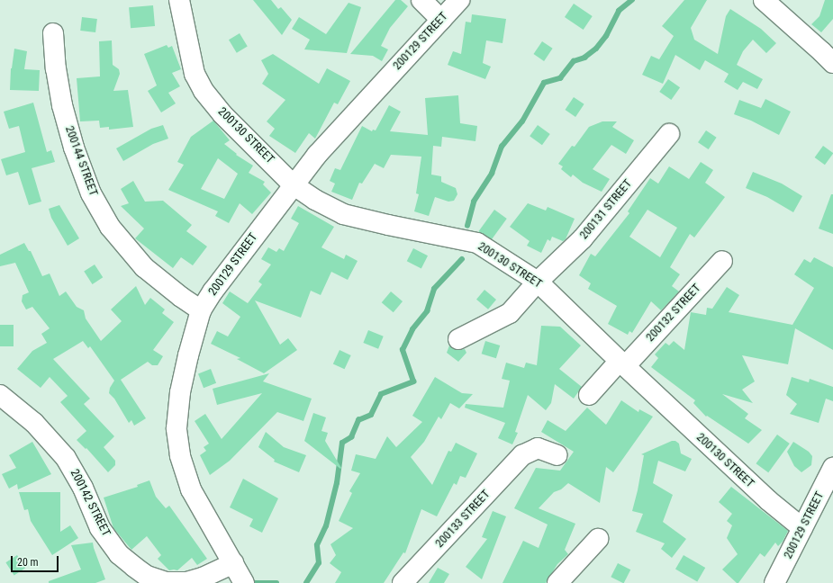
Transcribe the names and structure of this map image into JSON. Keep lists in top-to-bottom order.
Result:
{
  "streets": {
    "street": [
      "200129 STREET",
      "200130 STREET",
      "200144 STREET",
      "200131 STREET",
      "200132 STREET",
      "200142 STREET",
      "200133 STREET"
    ]
  },
  "crossings": [
    ["200129 STREET", "200130 STREET"],
    ["200129 STREET", "200144 STREET"],
    ["200129 STREET", "200142 STREET"],
    ["200130 STREET", "200131 STREET"],
    ["200130 STREET", "200132 STREET"]
  ],
  "scale_bar": "20 m"
}
